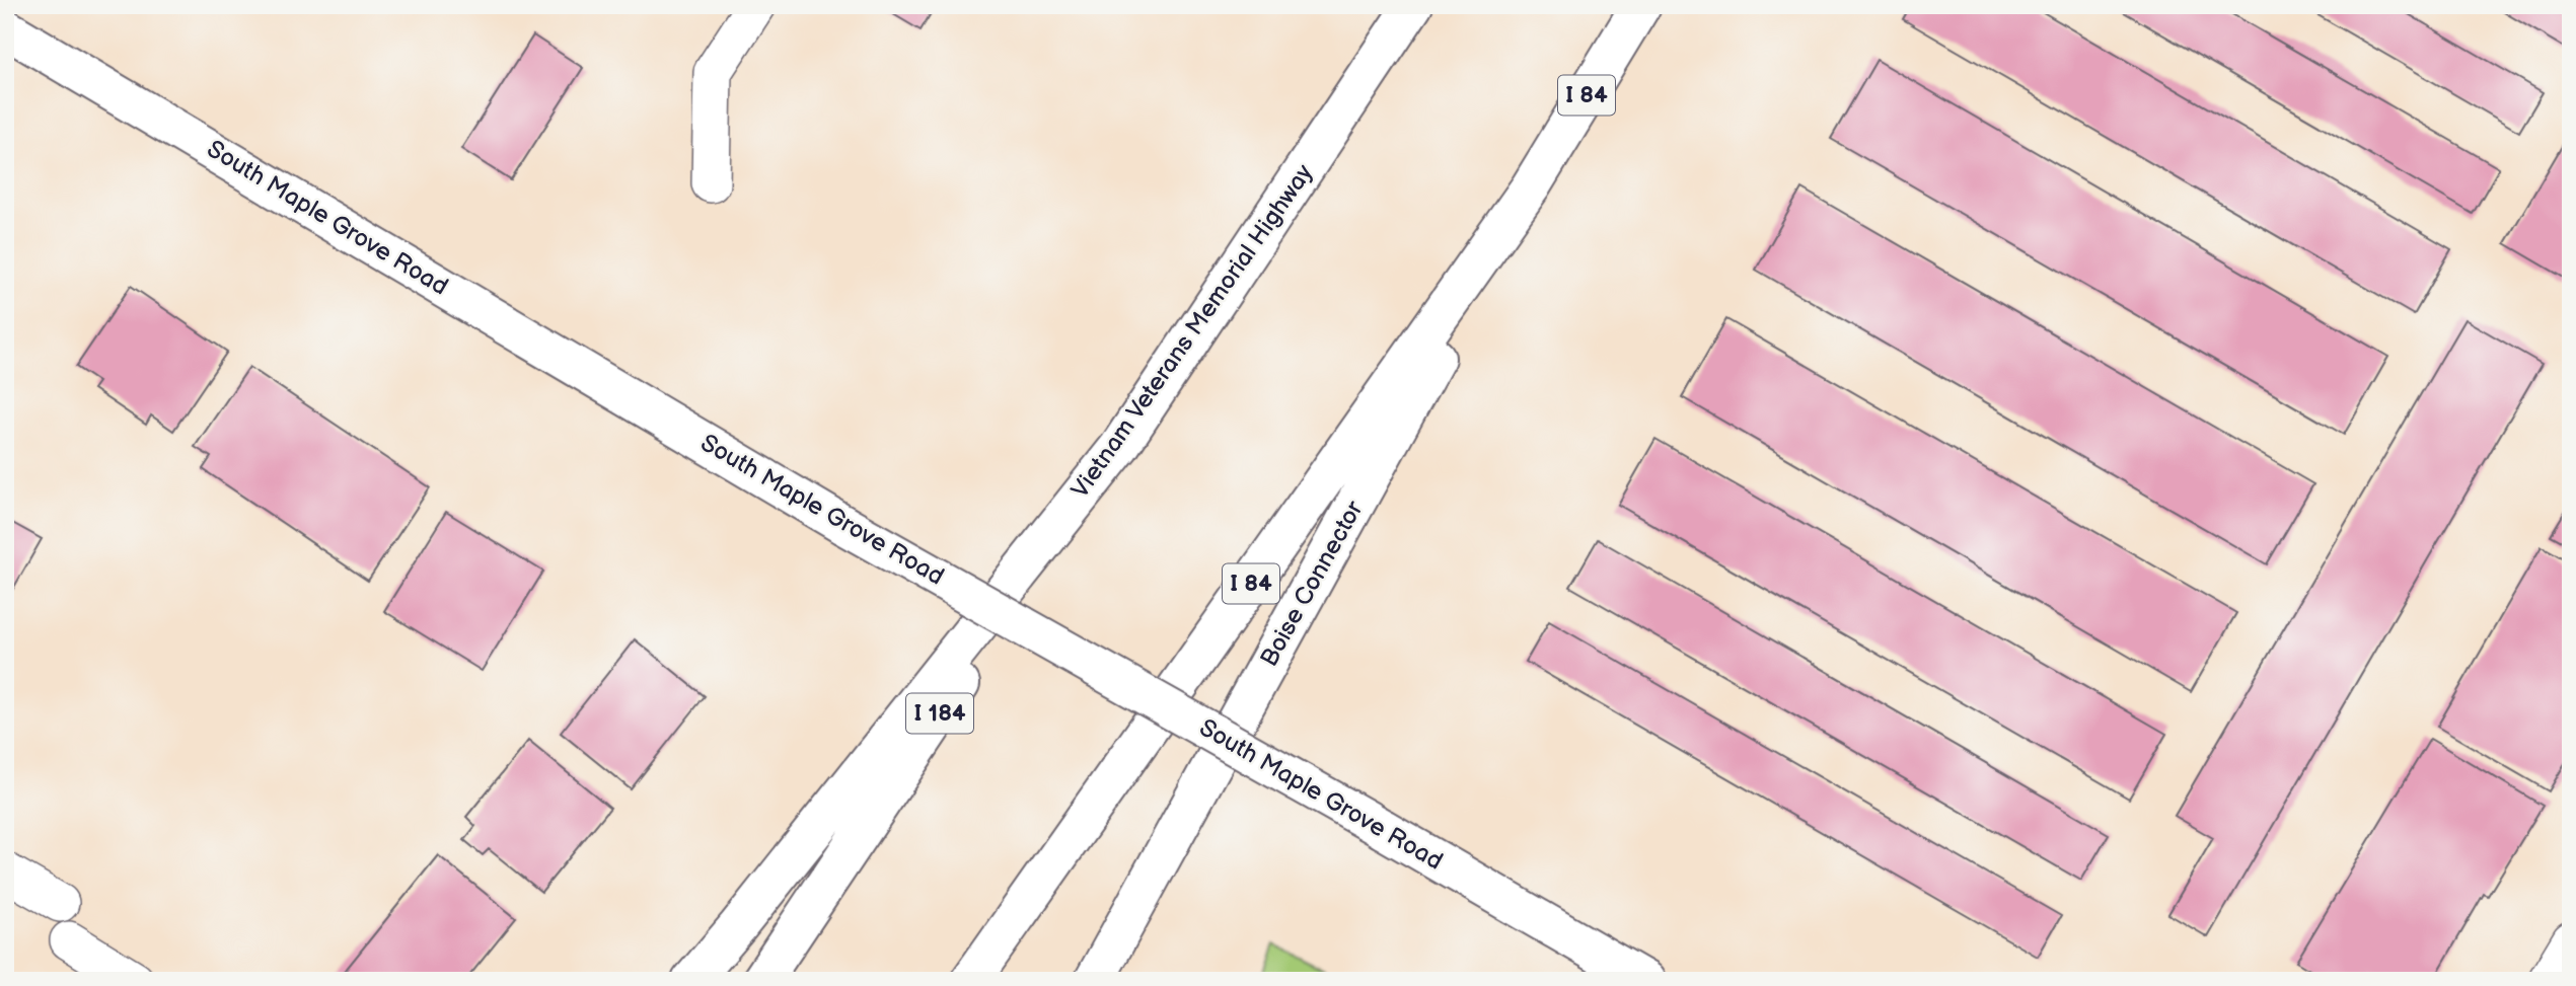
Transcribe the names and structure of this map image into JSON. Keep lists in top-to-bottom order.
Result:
{
  "streets": {
    "main road": [
      "I 84",
      "South Maple Grove Road",
      "Vietnam Veterans Memorial Highway",
      "Boise Connector",
      "I 184"
    ]
  },
  "crossings": [
    ["I 84", "Boise Connector"],
    ["Vietnam Veterans Memorial Highway", "I 184"]
  ]
}
